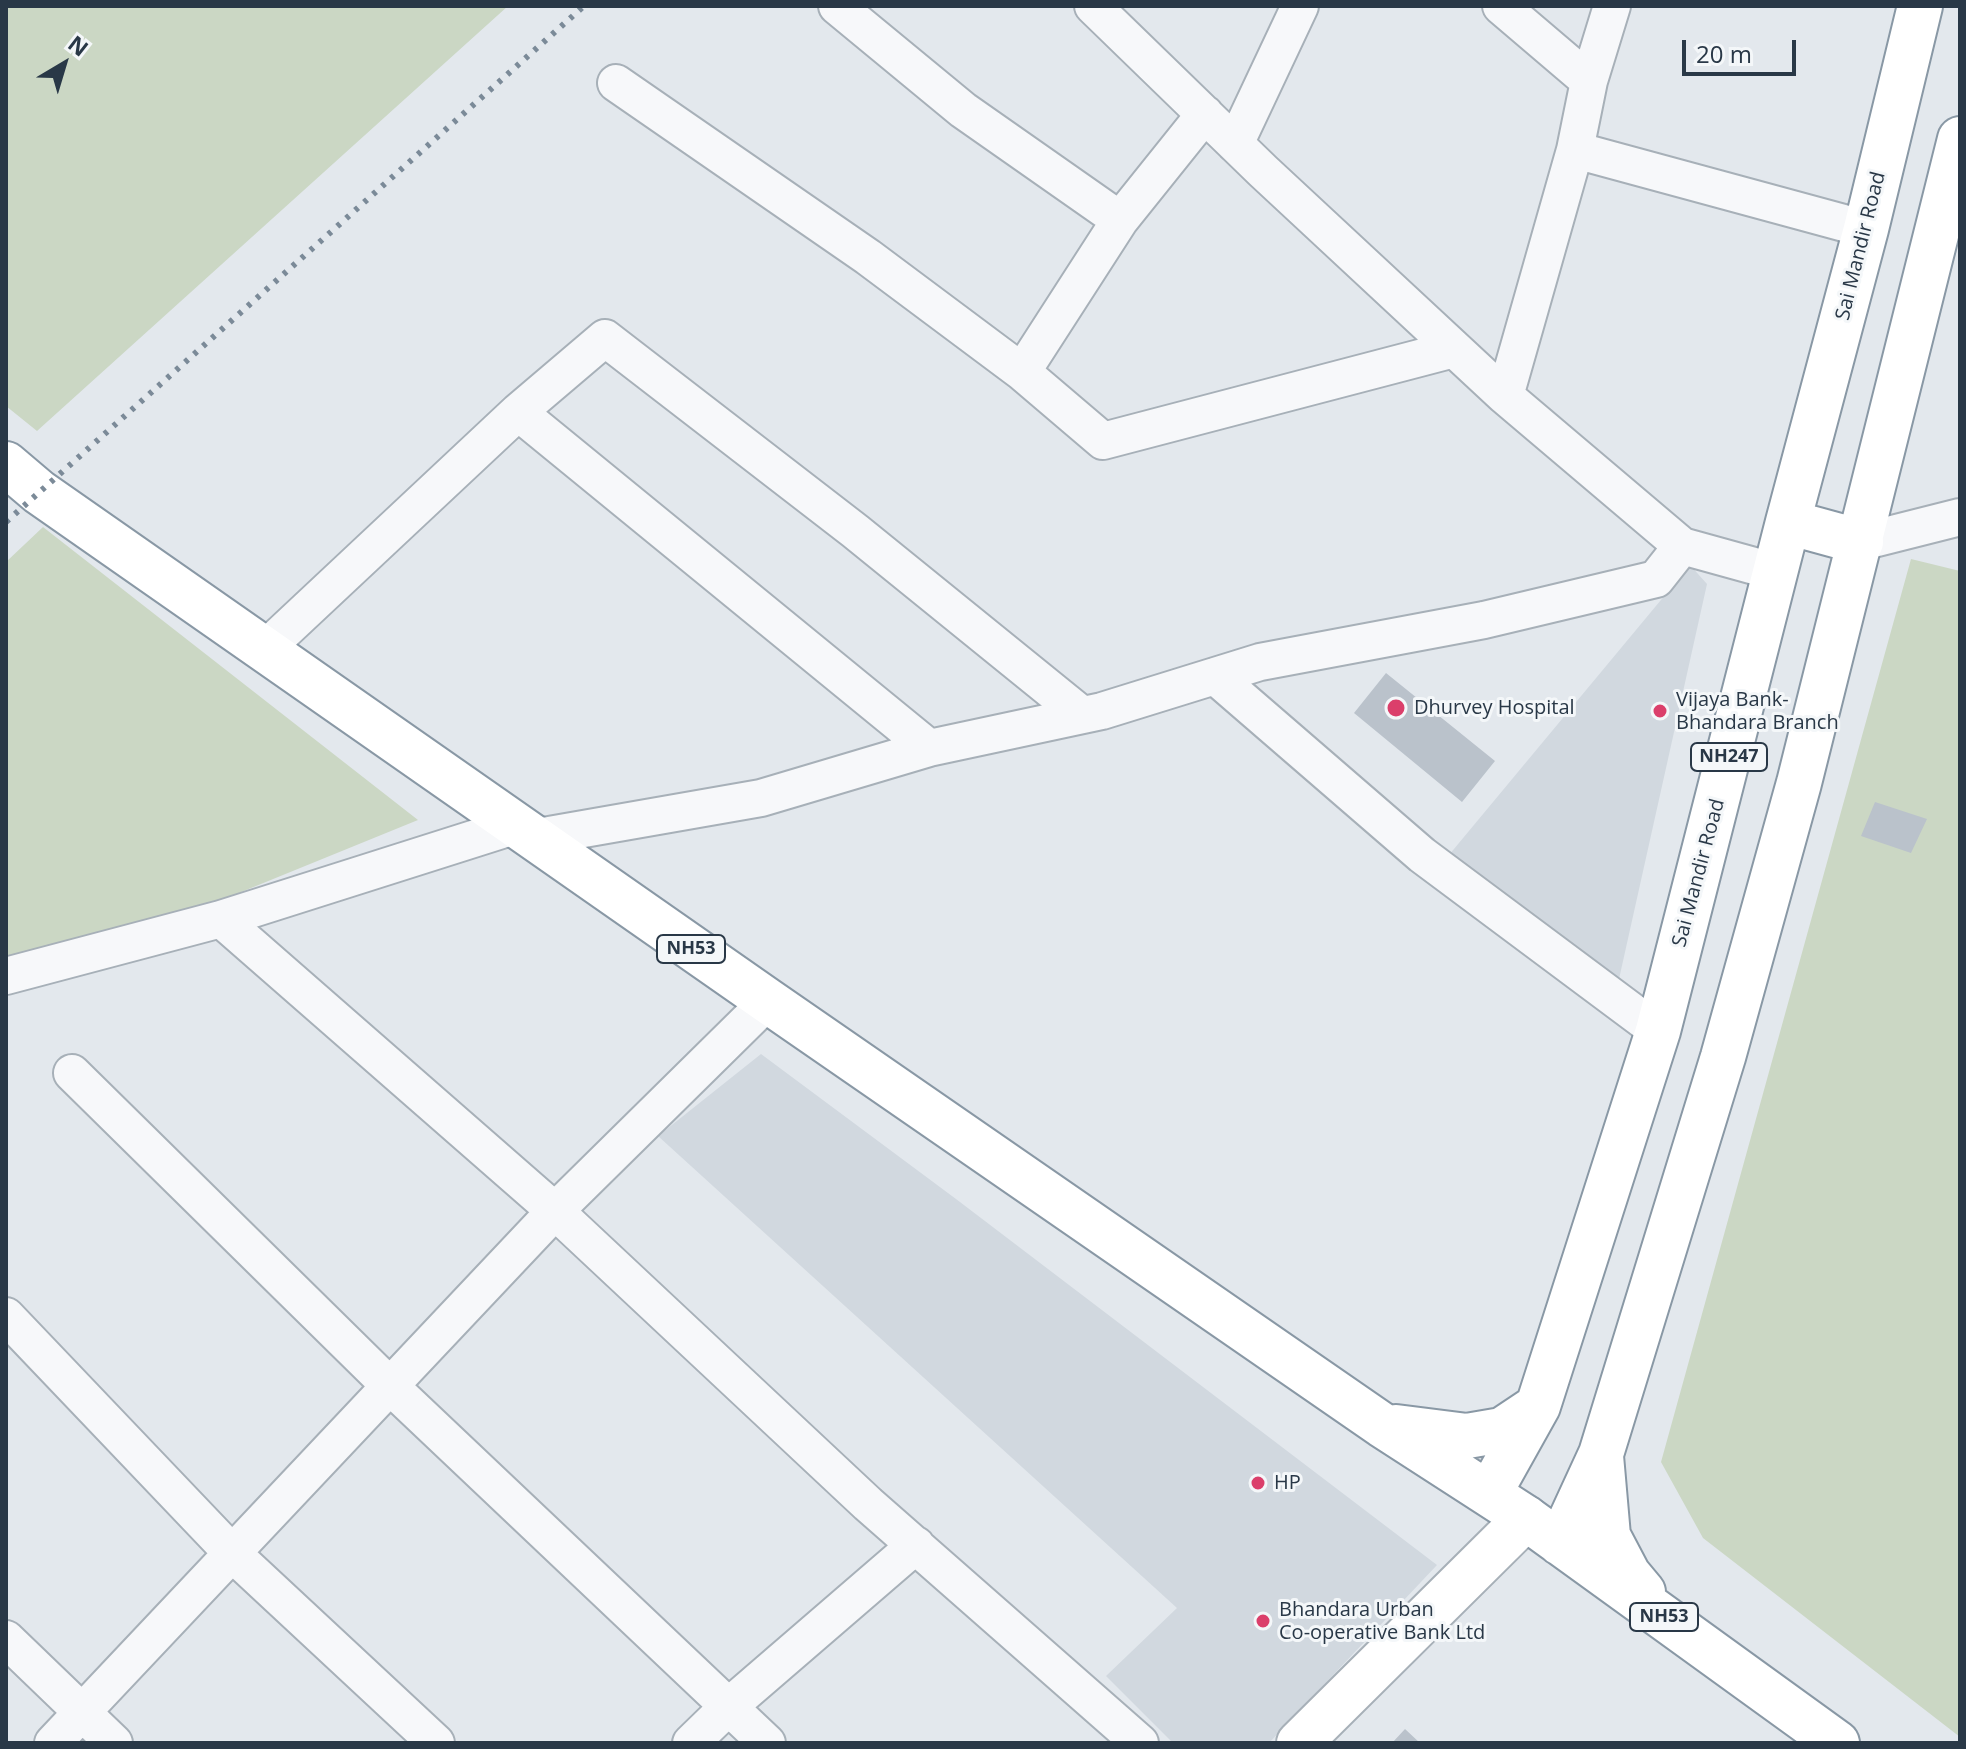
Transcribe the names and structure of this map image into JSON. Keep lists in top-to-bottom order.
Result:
{
  "streets": {
    "main road": ["Sai Mandir Road", "NH247", "NH53"]
  },
  "crossings": [
    ["Sai Mandir Road", "NH53"]
  ],
  "places": [
    "Dhurvey Hospital",
    "Vijaya Bank- Bhandara Branch",
    "HP",
    "Bhandara Urban Co-operative Bank Ltd"
  ],
  "scale_bar": "20 m",
  "north": "top right"
}
